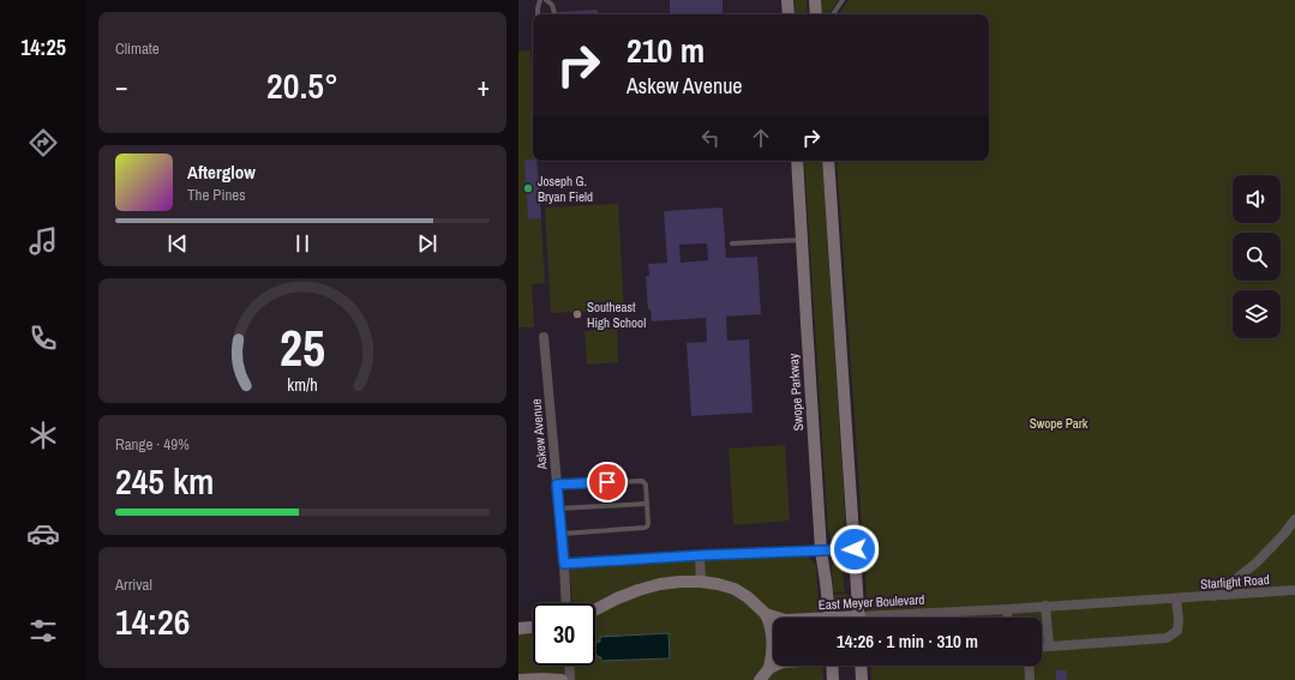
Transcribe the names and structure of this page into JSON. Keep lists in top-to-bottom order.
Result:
{
  "streets": {
    "main road": ["Swope Parkway", "East Meyer Boulevard"],
    "street": ["Askew Avenue", "Starlight Road"]
  },
  "crossings": [
    ["Starlight Road", "East Meyer Boulevard"]
  ],
  "parks": ["Swope Park"],
  "places": ["Joseph G. Bryan Field", "Southeast High School"],
  "page": {
    "tabs": "14:25",
    "tile": [
      "Climate",
      ["Range · 49%", "245 km"],
      ["Arrival", "14:26"]
    ],
    "turn": ["210 m", "Askew Avenue"],
    "heat": ["−", "20.5°", "+"],
    "song": ["Afterglow", "The Pines"],
    "limit": "30",
    "trip": "14:26 · 1 min · 310 m",
    "gauge": ["25", "km/h"]
  }
}
